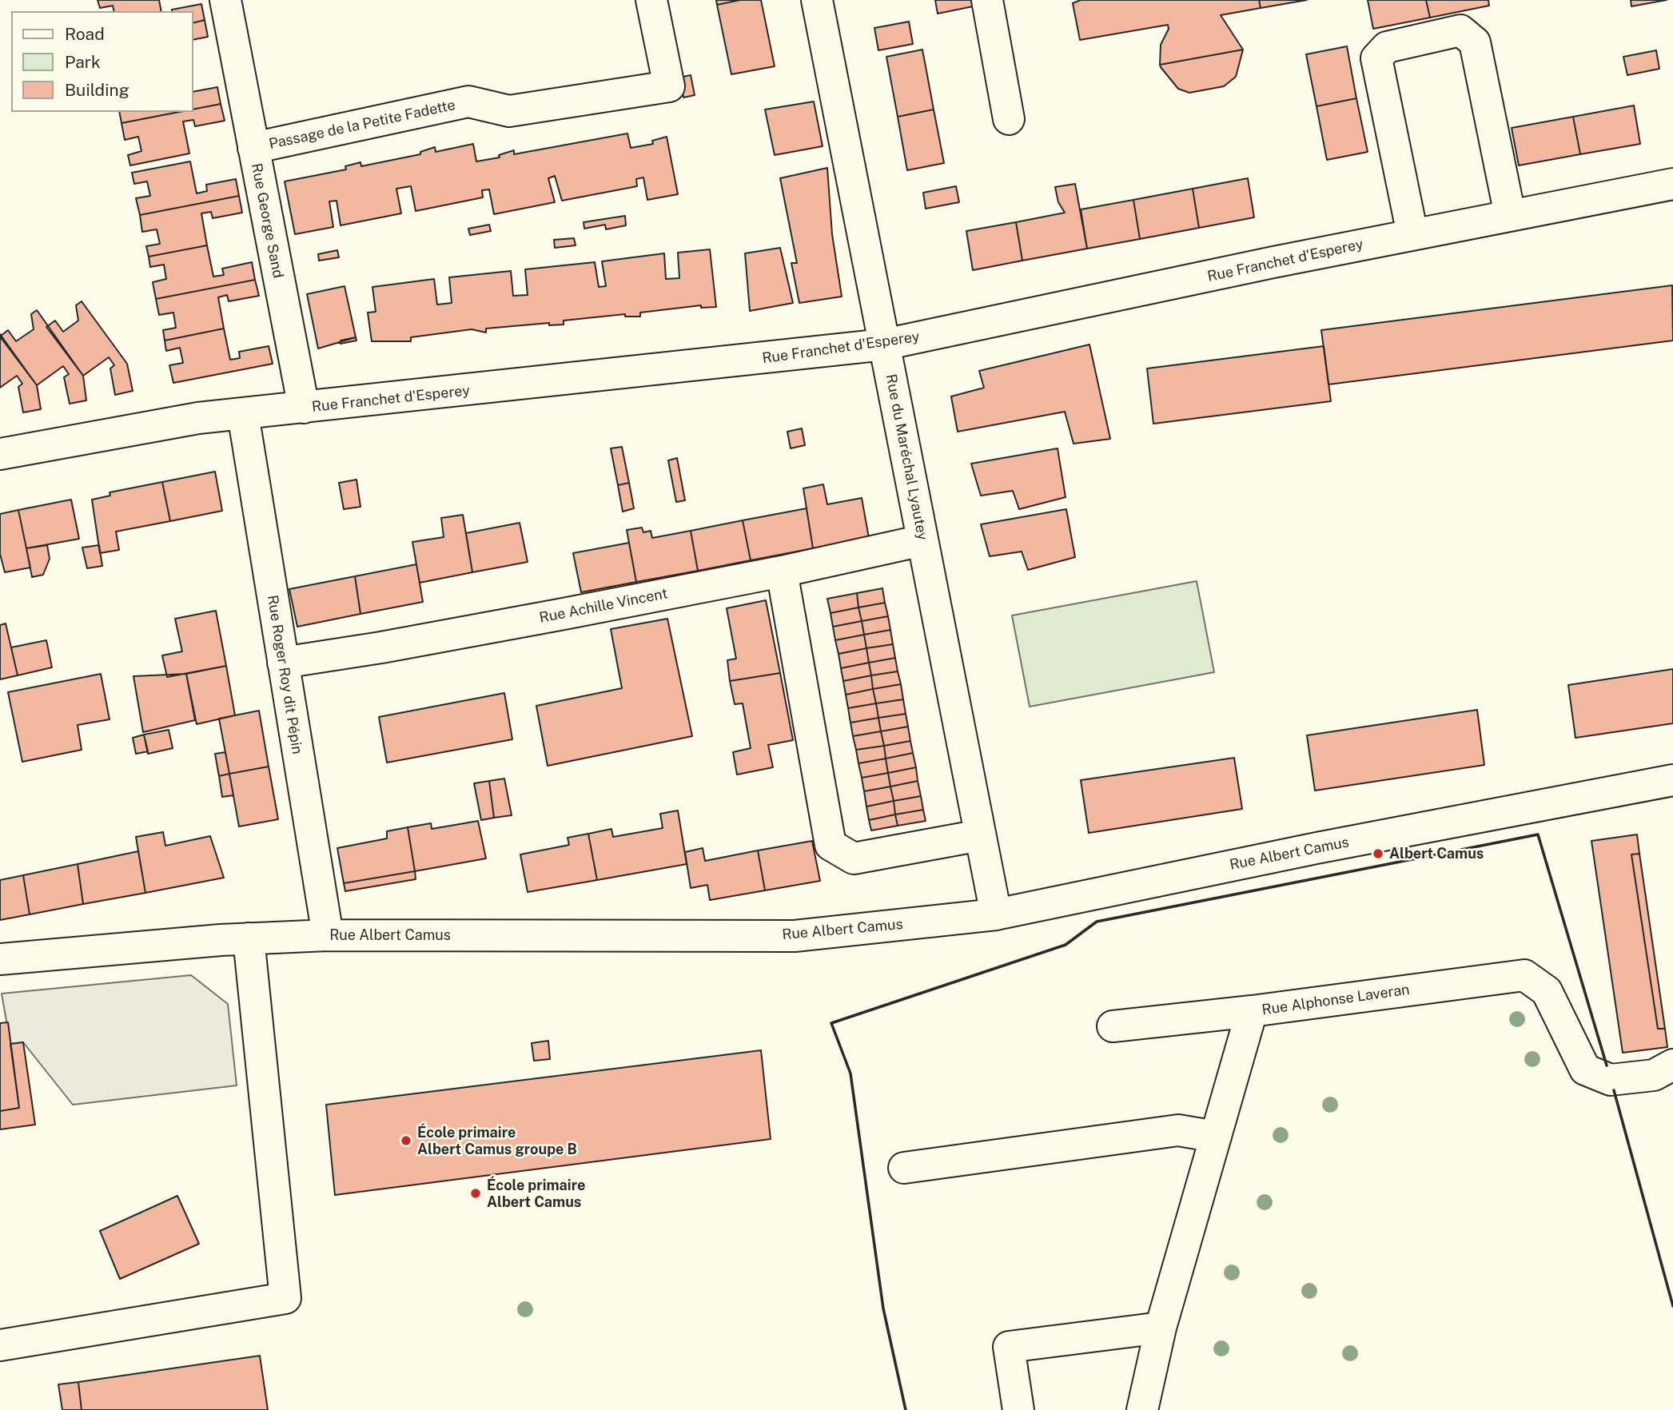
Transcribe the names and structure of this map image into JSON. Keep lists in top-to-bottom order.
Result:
{
  "streets": {
    "street": [
      "Passage de la Petite Fadette",
      "Rue George Sand",
      "Rue Franchet d'Esperey",
      "Rue du Maréchal Lyautey",
      "Rue Achille Vincent",
      "Rue Roger Roy dit Pépin",
      "Rue Albert Camus",
      "Rue Alphonse Laveran"
    ]
  },
  "crossings": [
    ["Passage de la Petite Fadette", "Rue George Sand"],
    ["Rue George Sand", "Rue Franchet d'Esperey"],
    ["Rue Franchet d'Esperey", "Rue du Maréchal Lyautey"],
    ["Rue Franchet d'Esperey", "Rue Roger Roy dit Pépin"],
    ["Rue du Maréchal Lyautey", "Rue Achille Vincent"],
    ["Rue du Maréchal Lyautey", "Rue Albert Camus"],
    ["Rue Achille Vincent", "Rue Roger Roy dit Pépin"],
    ["Rue Roger Roy dit Pépin", "Rue Albert Camus"]
  ],
  "places": ["Albert Camus", "École primaire Albert Camus groupe B", "École primaire Albert Camus"],
  "legend": ["Road", "Park", "Building"]
}
